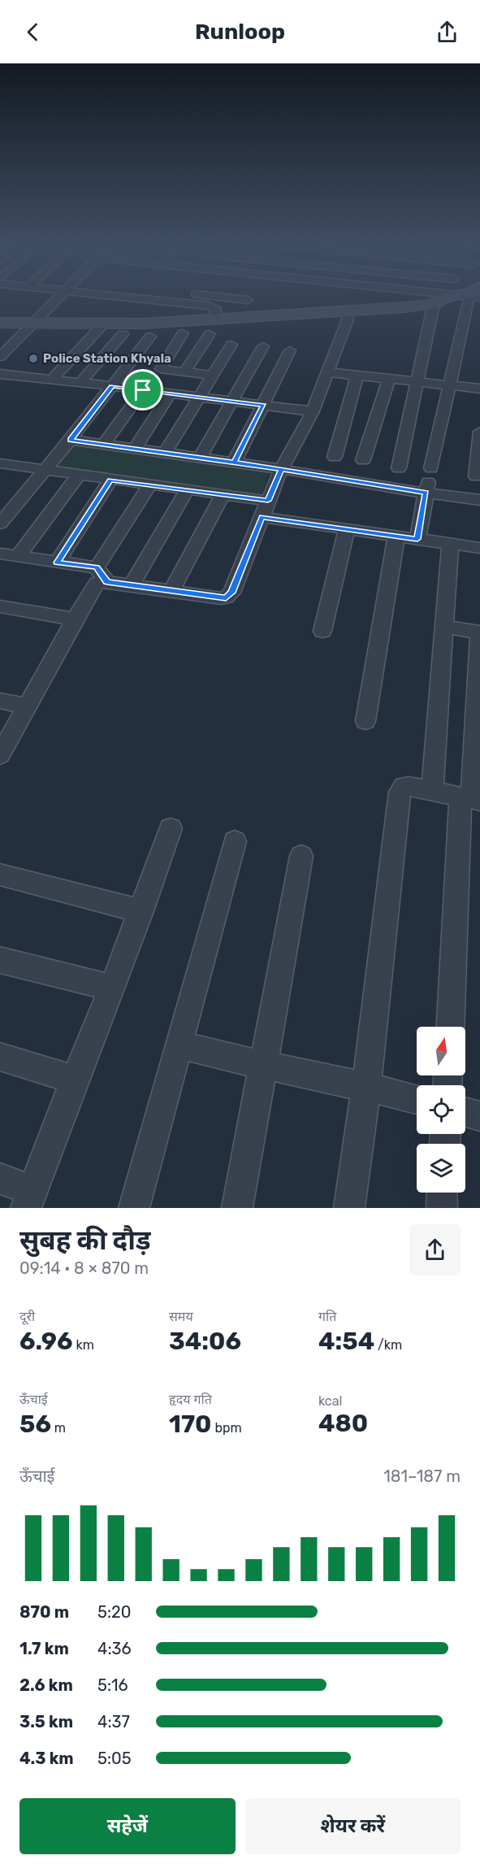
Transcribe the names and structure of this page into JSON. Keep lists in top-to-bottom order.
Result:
{
  "places": ["Police Station Khyala"],
  "north": "top",
  "page": {
    "header": "Runloop",
    "heading": ["सुबह की दौड़", "09:14 · 8 × 870 m"],
    "stats": [
      ["दूरी", "6.96 km"],
      ["समय", "34:06"],
      ["गति", "4:54 /km"],
      ["ऊँचाई", "56 m"],
      ["हृदय गति", "170 bpm"],
      ["kcal", "480"]
    ],
    "chart": ["ऊँचाई", "181–187 m"],
    "list": [
      {
        "name": "870 m",
        "note": "5:20"
      },
      {
        "name": "1.7 km",
        "note": "4:36"
      },
      {
        "name": "2.6 km",
        "note": "5:16"
      },
      {
        "name": "3.5 km",
        "note": "4:37"
      },
      {
        "name": "4.3 km",
        "note": "5:05"
      }
    ],
    "buttons": ["सहेजें", "शेयर करें"]
  }
}
